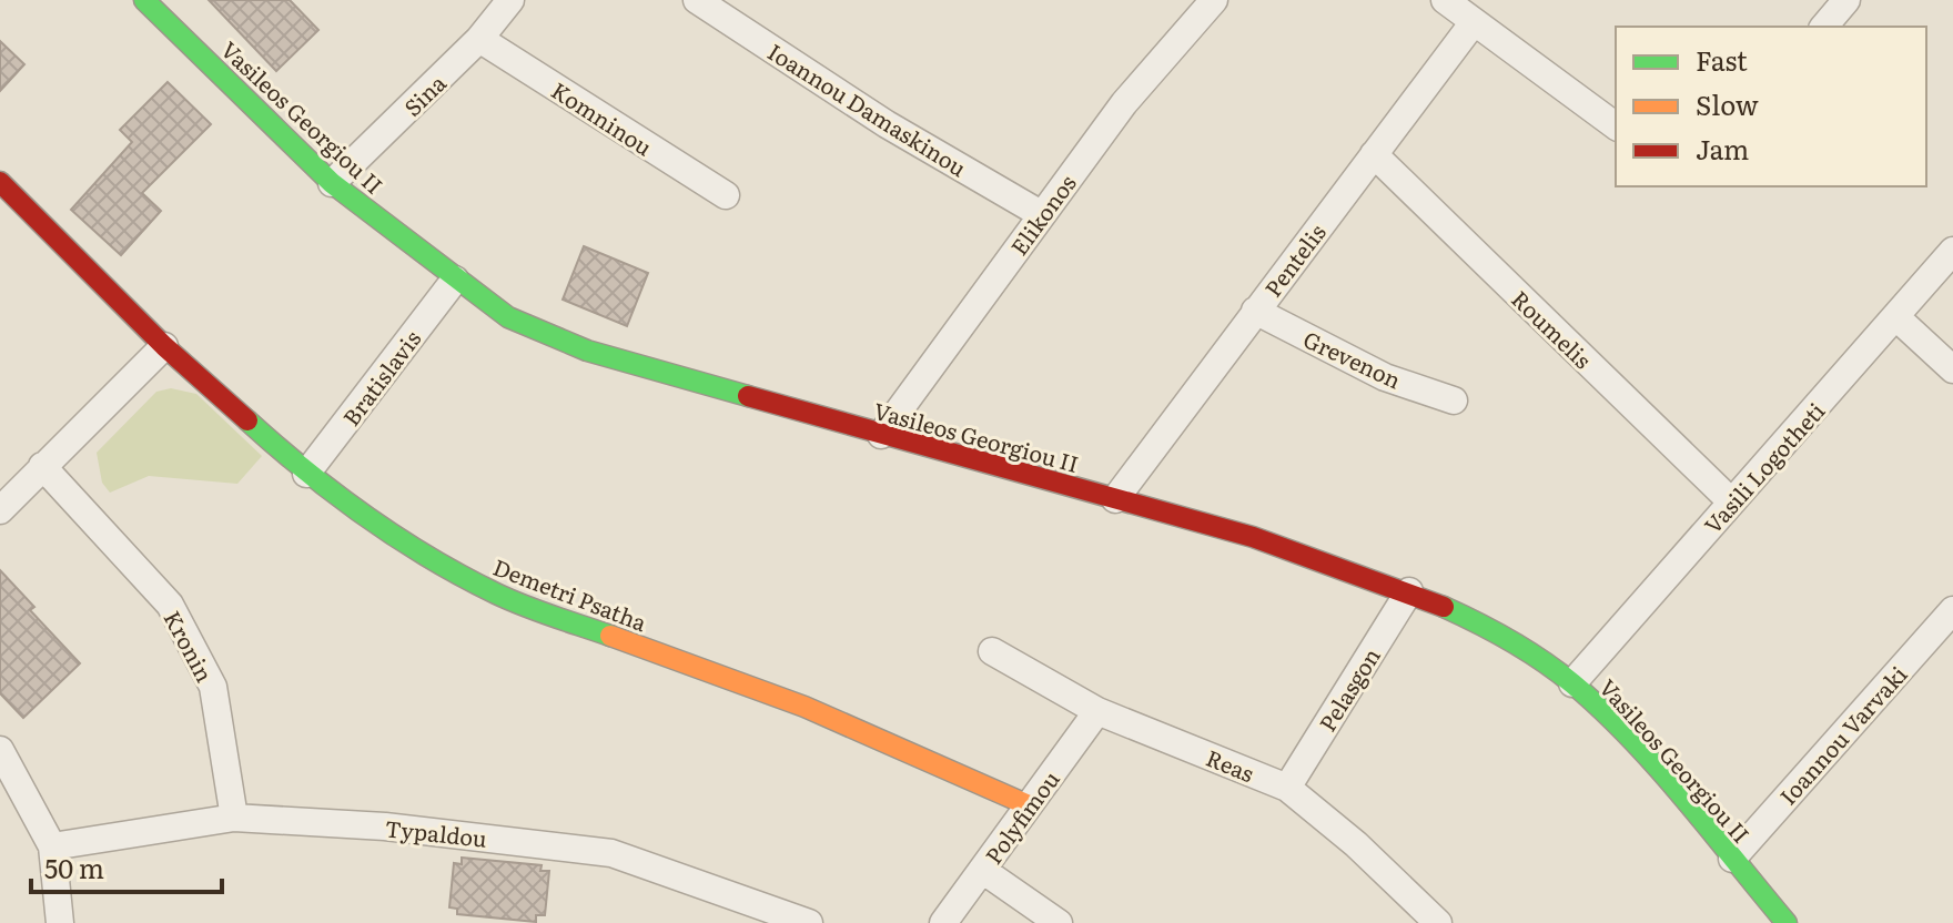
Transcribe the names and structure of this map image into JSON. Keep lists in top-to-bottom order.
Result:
{
  "streets": {
    "street": [
      "Sina",
      "Ioannou Damaskinou",
      "Vasileos Georgiou II",
      "Komninou",
      "Elikonos",
      "Pentelis",
      "Roumelis",
      "Grevenon",
      "Bratislavis",
      "Vasili Logotheti",
      "Demetri Psatha",
      "Kronin",
      "Pelasgon",
      "Ioannou Varvaki",
      "Reas",
      "Polyfimou",
      "Typaldou"
    ]
  },
  "crossings": [
    ["Sina", "Vasileos Georgiou II"],
    ["Sina", "Komninou"],
    ["Ioannou Damaskinou", "Elikonos"],
    ["Vasileos Georgiou II", "Elikonos"],
    ["Vasileos Georgiou II", "Pentelis"],
    ["Vasileos Georgiou II", "Bratislavis"],
    ["Vasileos Georgiou II", "Vasili Logotheti"],
    ["Vasileos Georgiou II", "Pelasgon"],
    ["Vasileos Georgiou II", "Ioannou Varvaki"],
    ["Pentelis", "Roumelis"],
    ["Pentelis", "Grevenon"],
    ["Roumelis", "Vasili Logotheti"],
    ["Bratislavis", "Demetri Psatha"],
    ["Demetri Psatha", "Polyfimou"],
    ["Kronin", "Typaldou"],
    ["Pelasgon", "Reas"],
    ["Reas", "Polyfimou"]
  ],
  "legend": ["Fast", "Slow", "Jam"],
  "scale_bar": "50 m"
}
